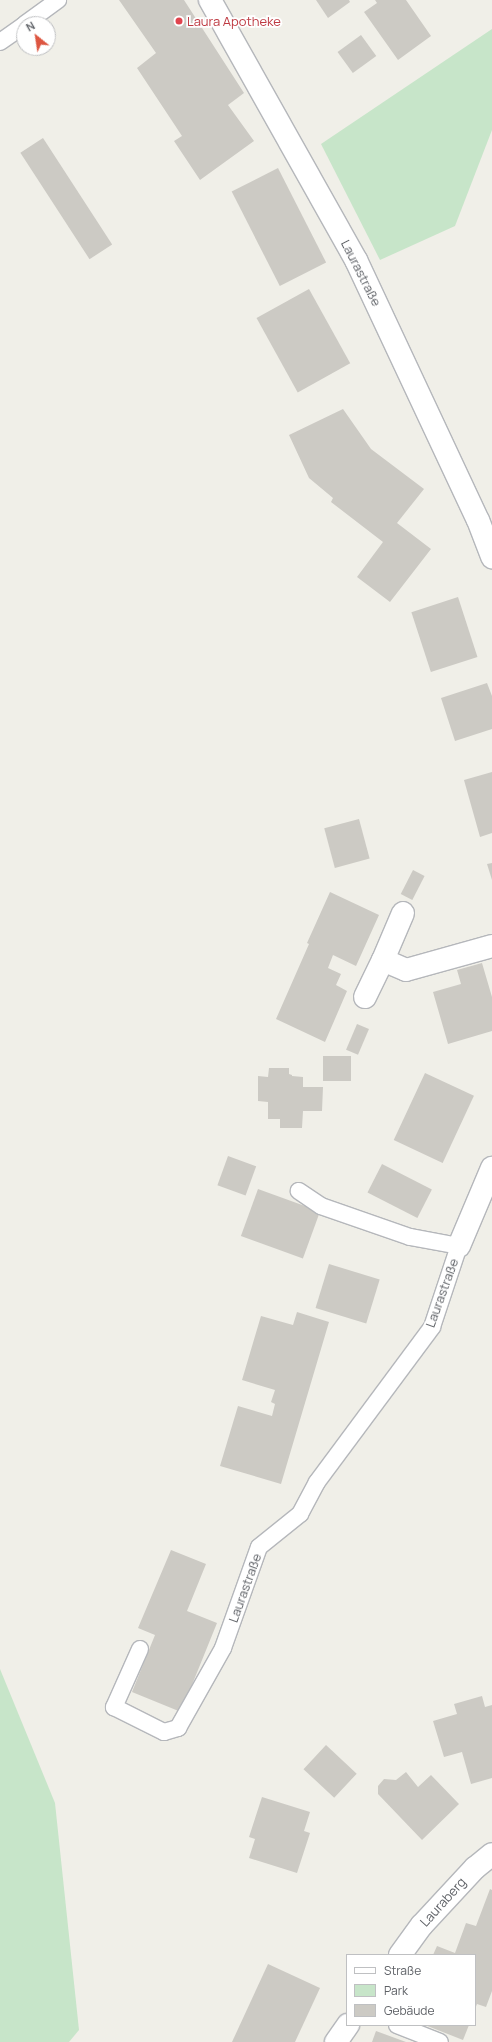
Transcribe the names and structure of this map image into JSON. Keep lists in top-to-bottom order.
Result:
{
  "streets": {
    "street": ["Laurastraße", "Lauraberg"]
  },
  "places": ["Laura Apotheke"],
  "legend": ["Straße", "Park", "Gebäude"],
  "north": "top left"
}
